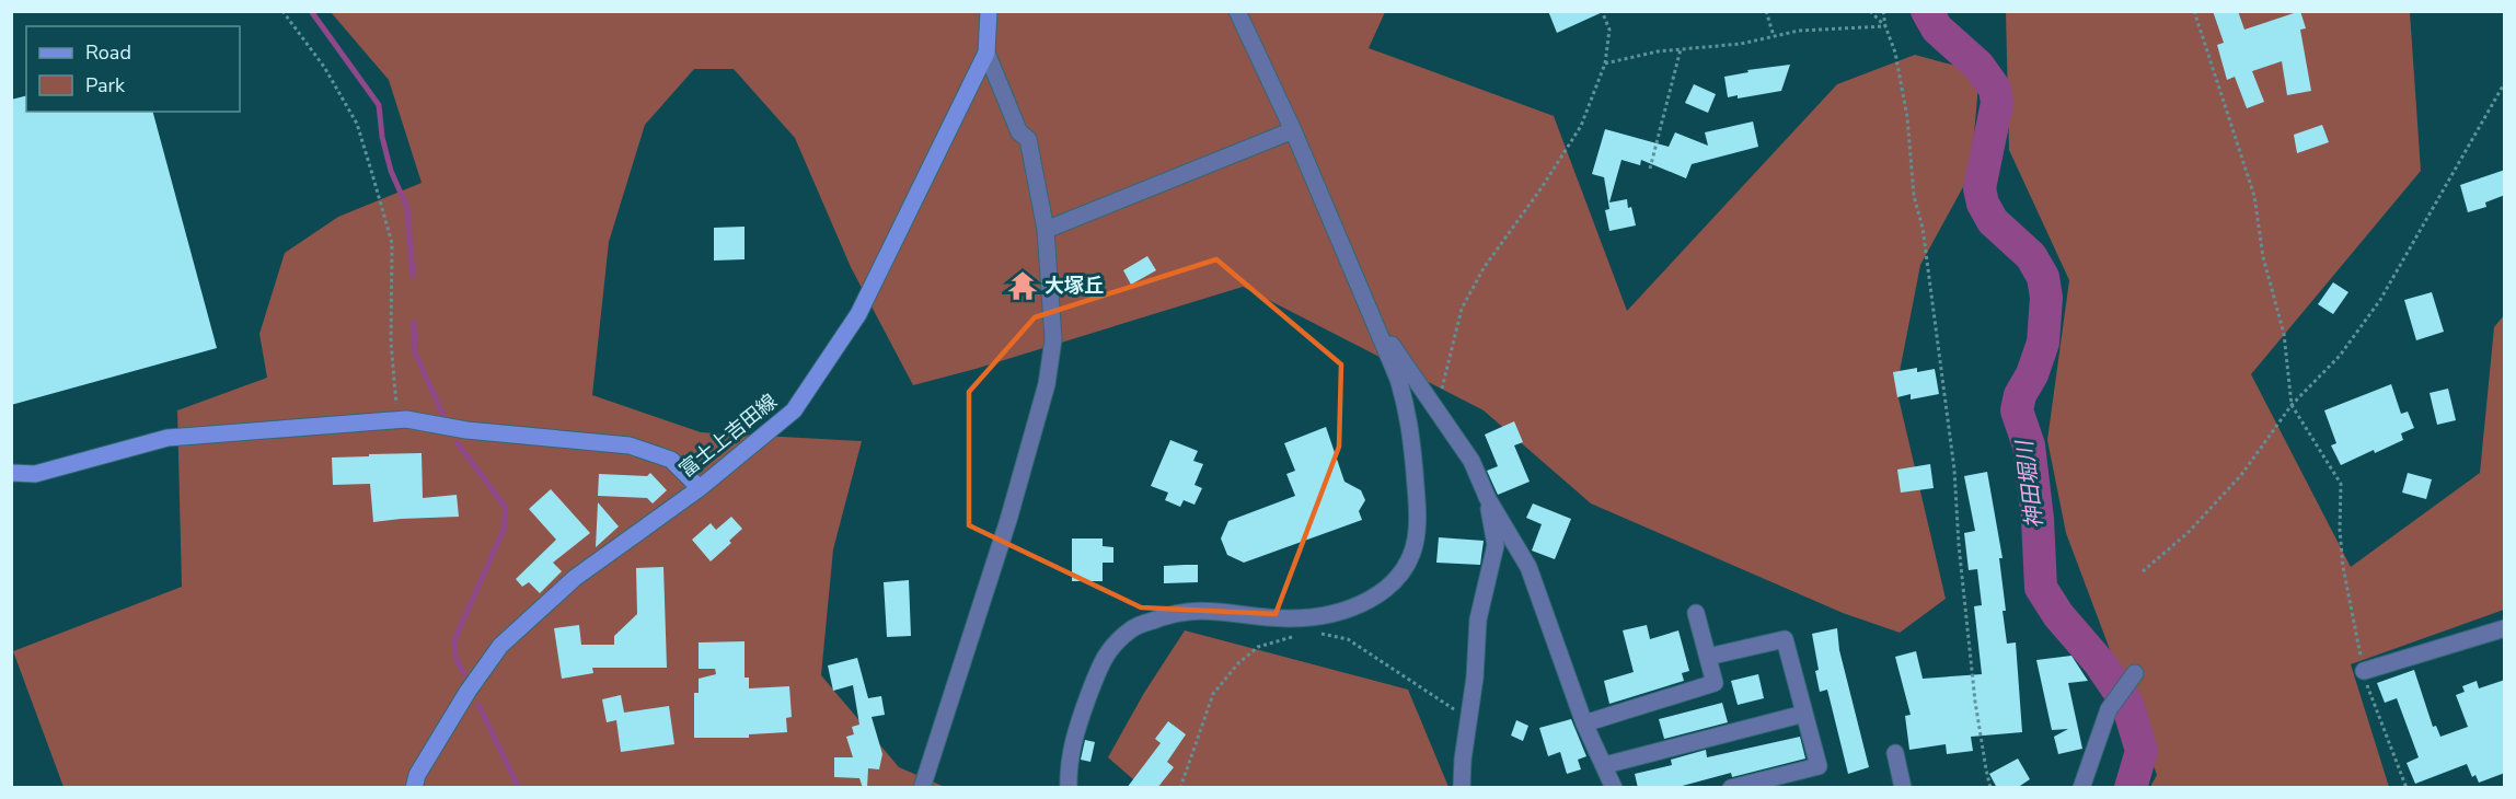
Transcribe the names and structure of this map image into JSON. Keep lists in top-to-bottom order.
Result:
{
  "streets": {
    "main road": ["富士上吉田線"]
  },
  "water": ["神田堀川"],
  "places": {
    "temple": ["大塚丘"]
  },
  "legend": ["Road", "Park"]
}
